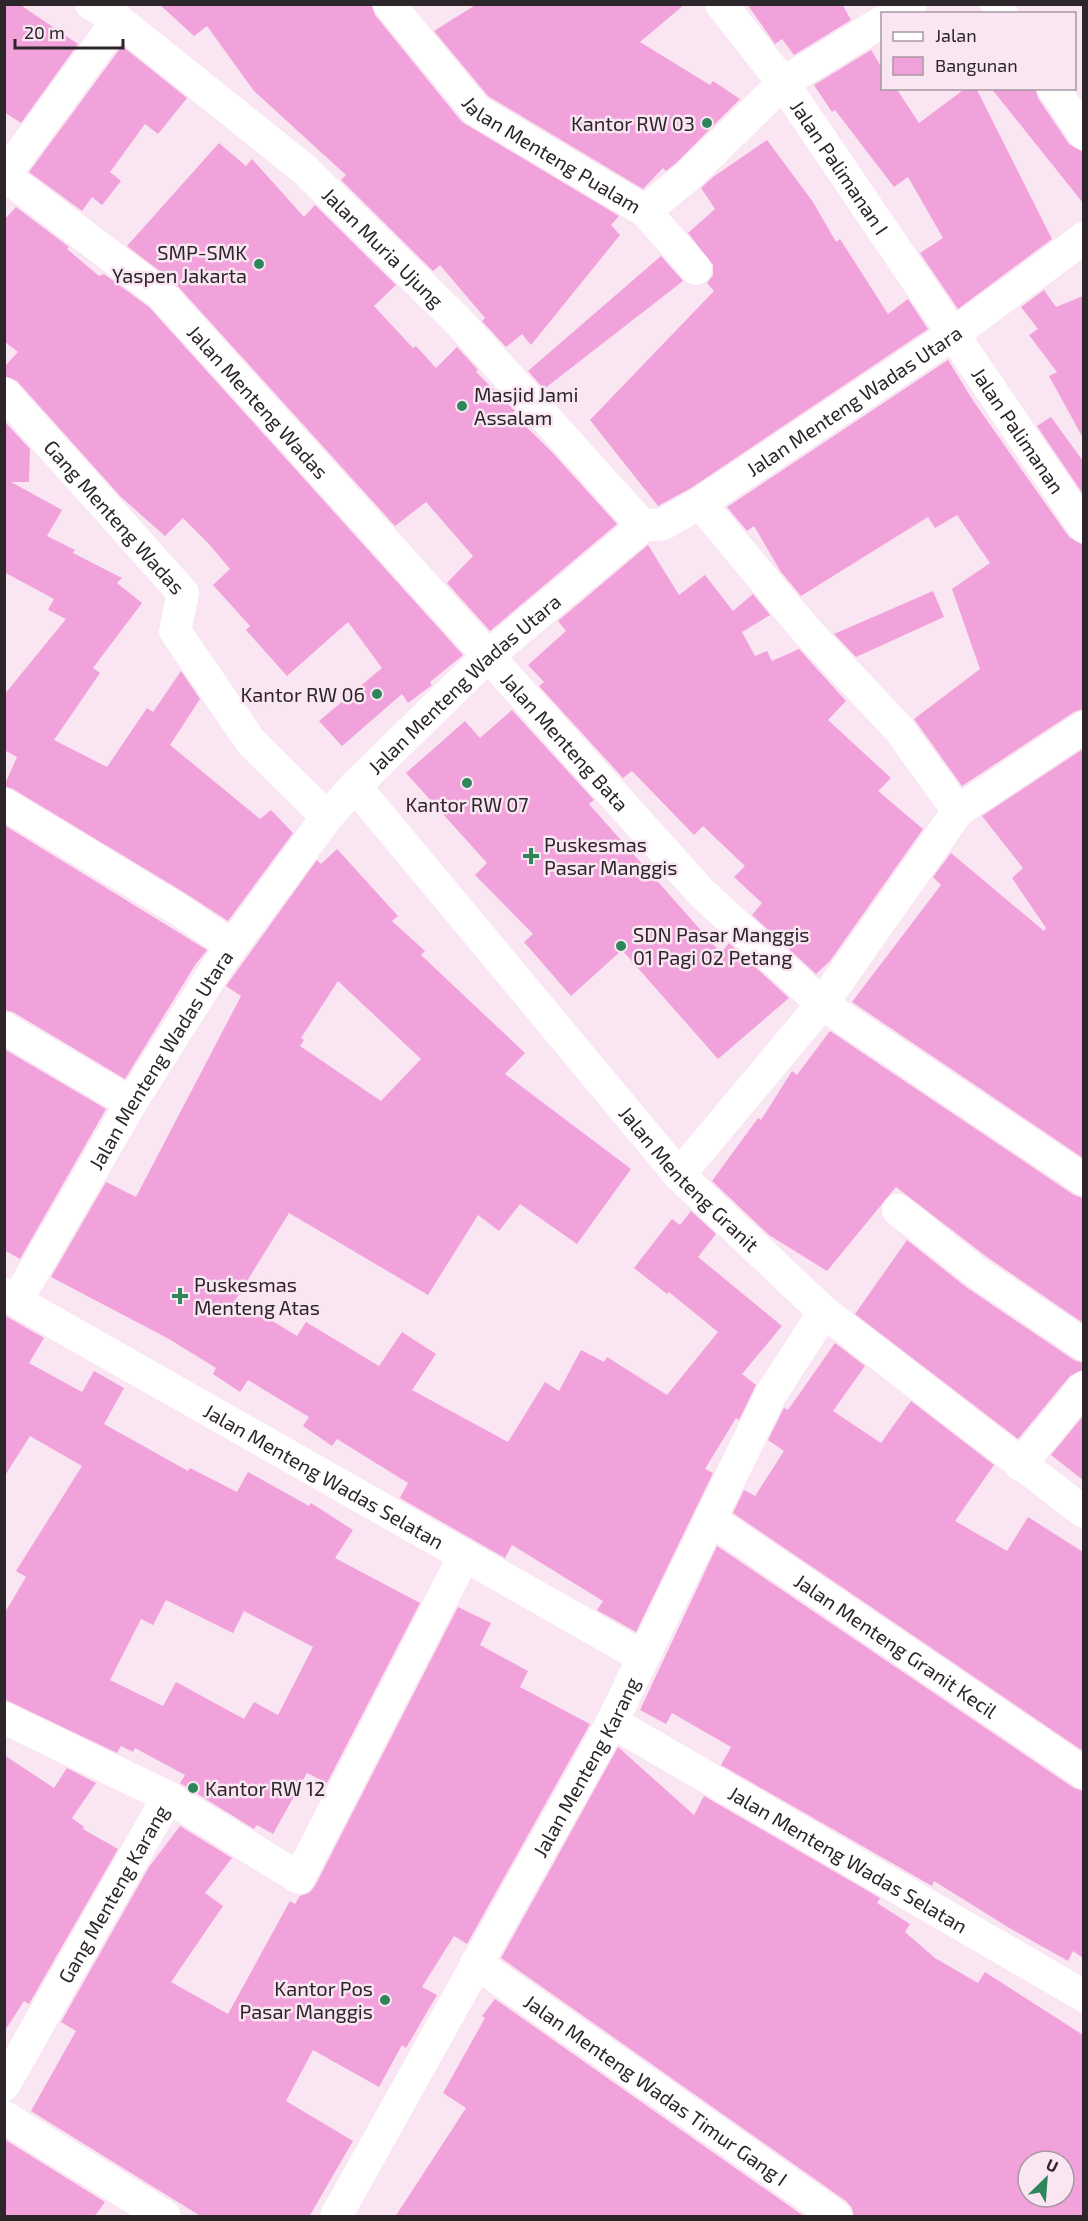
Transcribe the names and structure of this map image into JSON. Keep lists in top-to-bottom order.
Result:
{
  "streets": {
    "street": [
      "Jalan Menteng Pualam",
      "Jalan Palimanan I",
      "Jalan Muria Ujung",
      "Jalan Menteng Wadas Utara",
      "Jalan Menteng Wadas",
      "Jalan Palimanan",
      "Gang Menteng Wadas",
      "Jalan Menteng Bata",
      "Jalan Menteng Granit",
      "Jalan Menteng Wadas Selatan",
      "Jalan Menteng Granit Kecil",
      "Jalan Menteng Karang",
      "Gang Menteng Karang",
      "Jalan Menteng Wadas Timur Gang I"
    ]
  },
  "crossings": [
    ["Jalan Menteng Pualam", "Jalan Palimanan I"],
    ["Jalan Palimanan I", "Jalan Menteng Wadas Utara"],
    ["Jalan Palimanan I", "Jalan Palimanan"],
    ["Jalan Muria Ujung", "Jalan Menteng Wadas Utara"],
    ["Jalan Menteng Wadas Utara", "Jalan Menteng Wadas"],
    ["Jalan Menteng Wadas Utara", "Jalan Palimanan"],
    ["Jalan Menteng Wadas Utara", "Gang Menteng Wadas"],
    ["Jalan Menteng Wadas Utara", "Jalan Menteng Bata"],
    ["Jalan Menteng Wadas Utara", "Jalan Menteng Granit"],
    ["Jalan Menteng Wadas Utara", "Jalan Menteng Wadas Selatan"],
    ["Jalan Menteng Wadas", "Jalan Menteng Bata"],
    ["Jalan Menteng Granit", "Jalan Menteng Karang"],
    ["Jalan Menteng Wadas Selatan", "Jalan Menteng Karang"],
    ["Jalan Menteng Granit Kecil", "Jalan Menteng Karang"],
    ["Jalan Menteng Karang", "Jalan Menteng Wadas Timur Gang I"]
  ],
  "places": {
    "other": [
      "Kantor RW 03",
      "SMP-SMK Yaspen Jakarta",
      "Masjid Jami Assalam",
      "Kantor RW 06",
      "Kantor RW 07",
      "SDN Pasar Manggis 01 Pagi 02 Petang",
      "Kantor RW 12",
      "Kantor Pos Pasar Manggis"
    ],
    "health": ["Puskesmas Pasar Manggis", "Puskesmas Menteng Atas"]
  },
  "legend": ["Jalan", "Bangunan"],
  "scale_bar": "20 m",
  "north": "top right"
}
